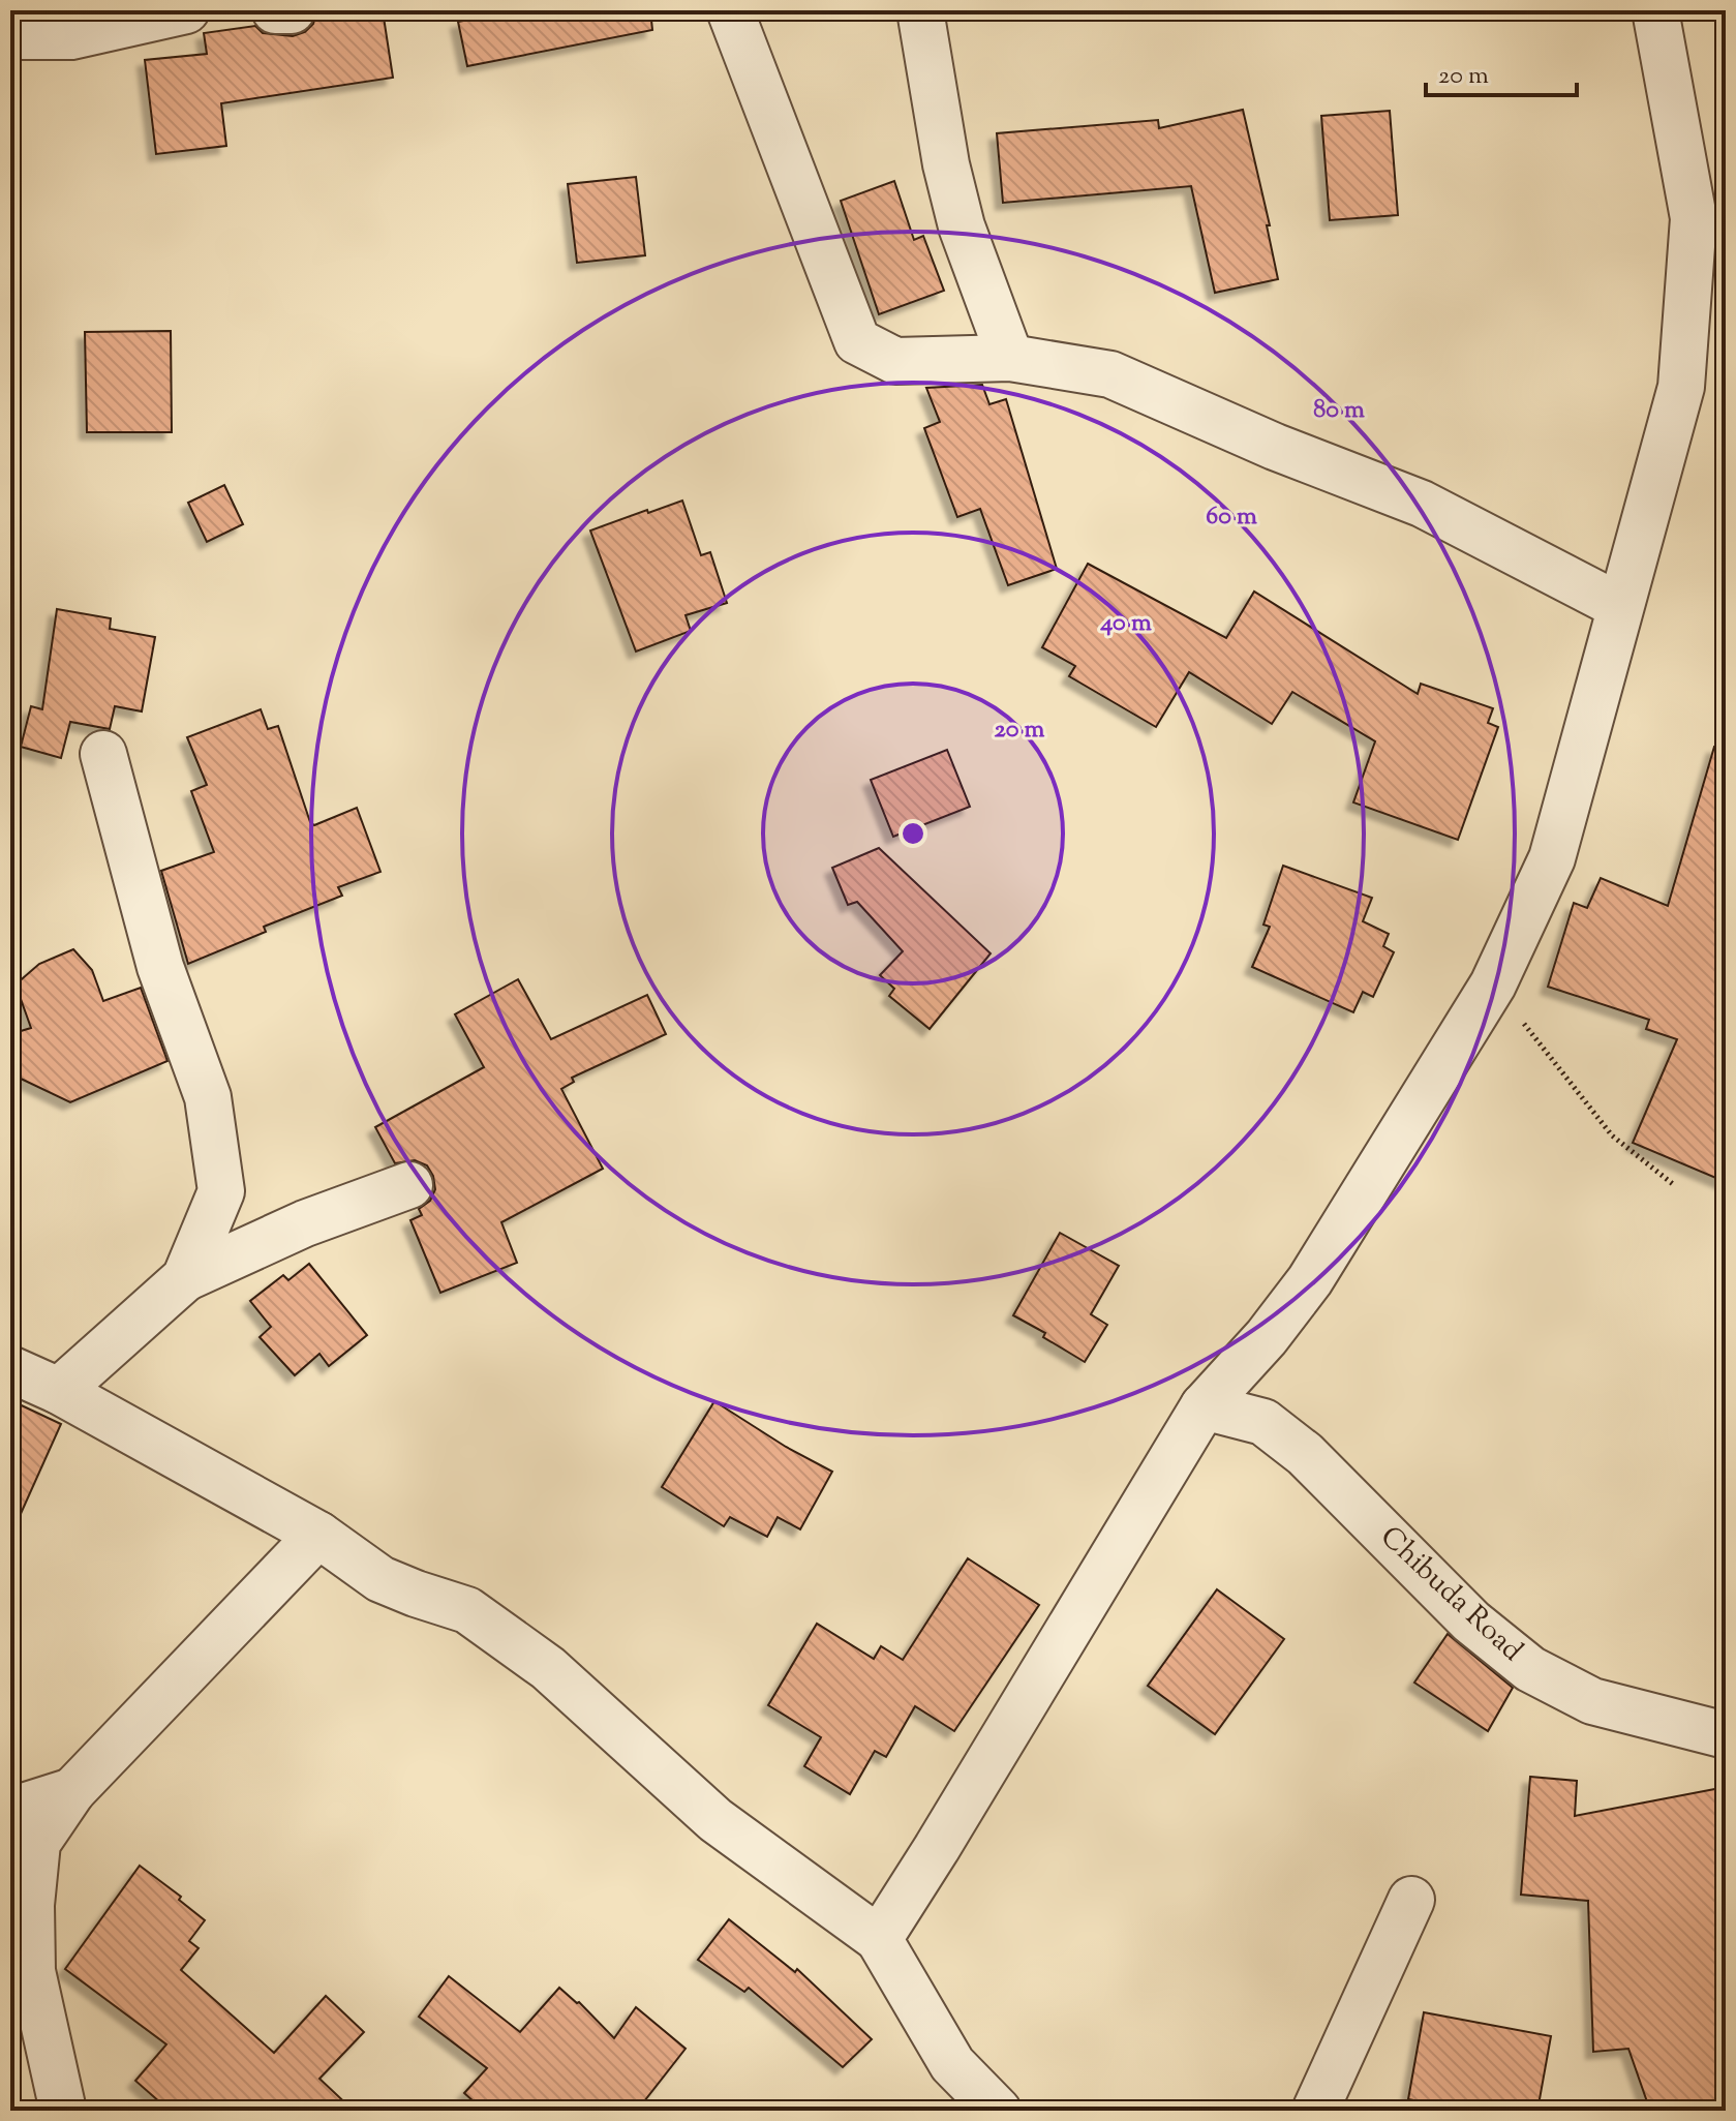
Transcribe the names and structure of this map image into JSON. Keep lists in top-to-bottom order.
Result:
{
  "streets": {
    "street": ["Chibuda Road"]
  },
  "scale_bar": "20 m",
  "rings": [
    "80 m",
    "60 m",
    "40 m",
    "20 m"
  ]
}
